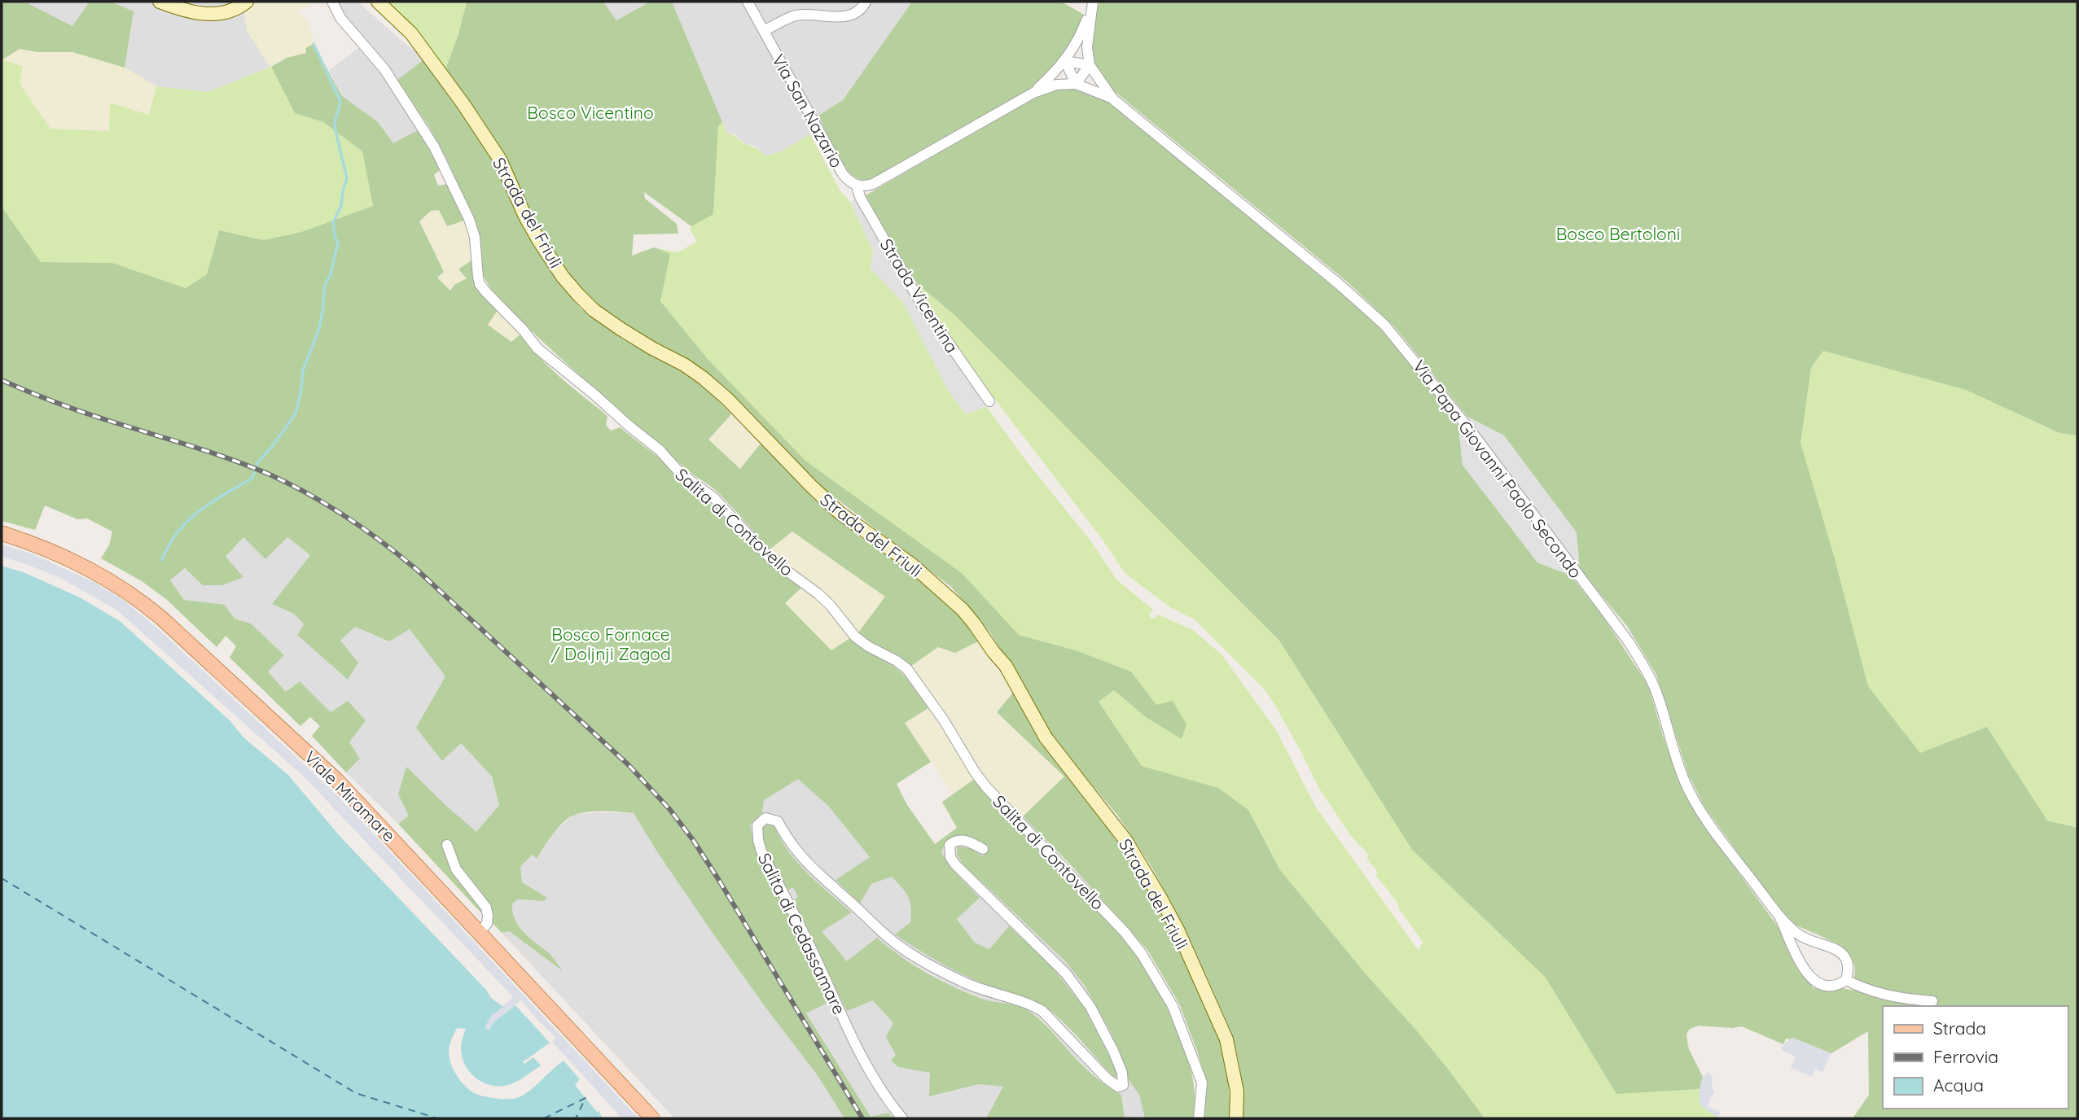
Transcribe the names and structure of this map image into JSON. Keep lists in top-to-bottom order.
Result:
{
  "streets": {
    "main road": ["Strada del Friuli", "Viale Miramare"],
    "street": [
      "Via San Nazario",
      "Strada Vicentina",
      "Via Papa Giovanni Paolo Secondo",
      "Salita di Contovello",
      "Salita di Cedassamare"
    ]
  },
  "crossings": [
    ["Via San Nazario", "Strada Vicentina"]
  ],
  "parks": ["Bosco Vicentino", "Bosco Bertoloni", "Bosco Fornace / Doljnji Zagod"],
  "legend": ["Strada", "Ferrovia", "Acqua"]
}
